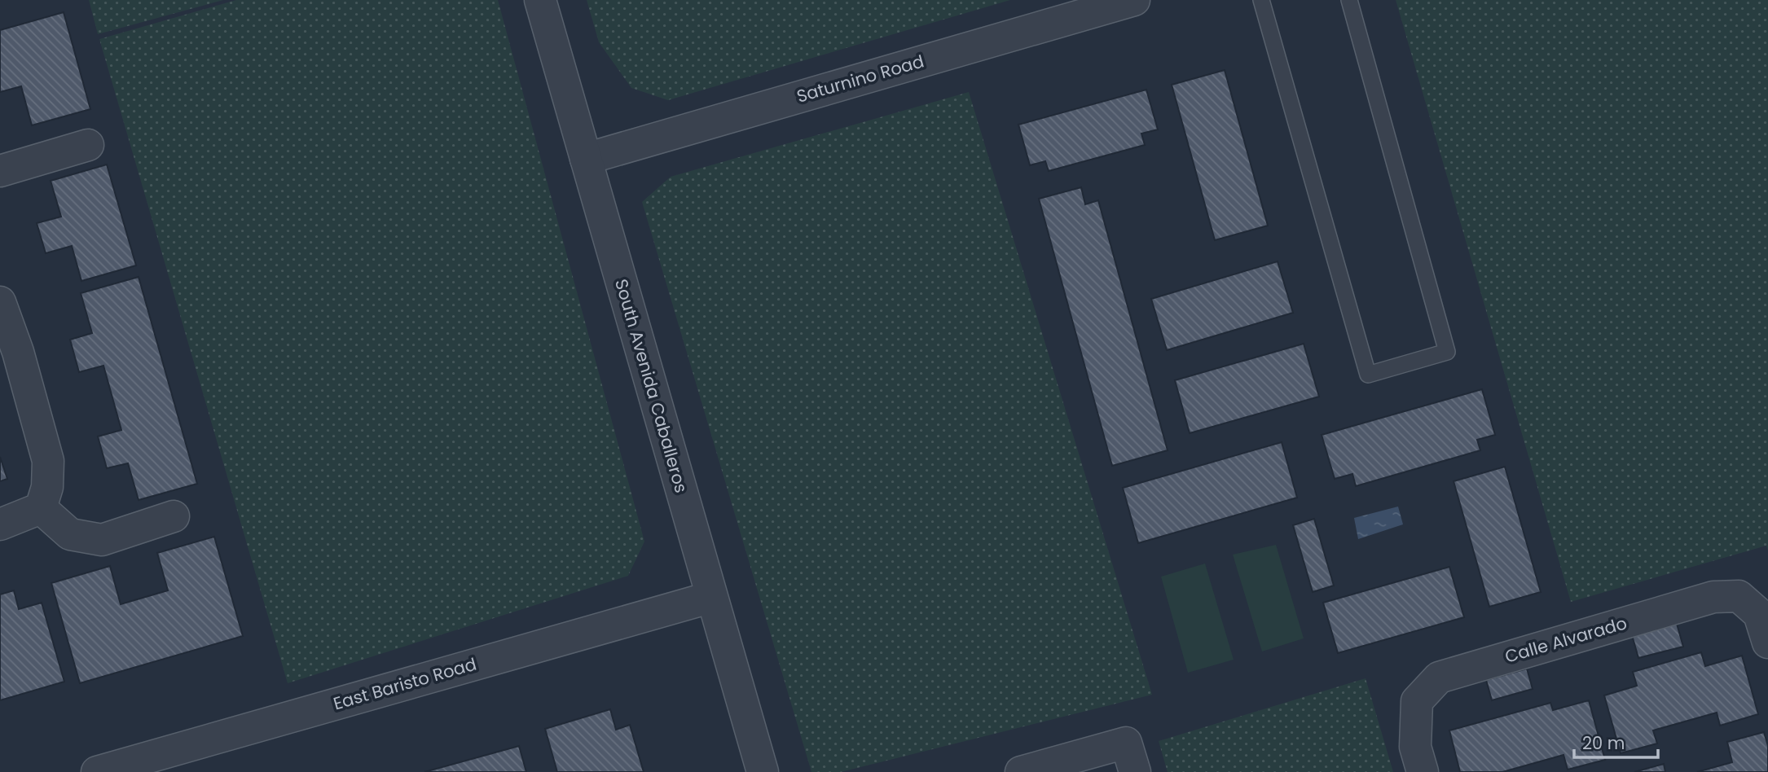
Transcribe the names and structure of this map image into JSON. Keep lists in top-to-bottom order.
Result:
{
  "streets": {
    "street": [
      "Saturnino Road",
      "South Avenida Caballeros",
      "Calle Alvarado",
      "East Baristo Road"
    ]
  },
  "crossings": [
    ["Saturnino Road", "South Avenida Caballeros"],
    ["South Avenida Caballeros", "East Baristo Road"]
  ],
  "scale_bar": "20 m"
}
